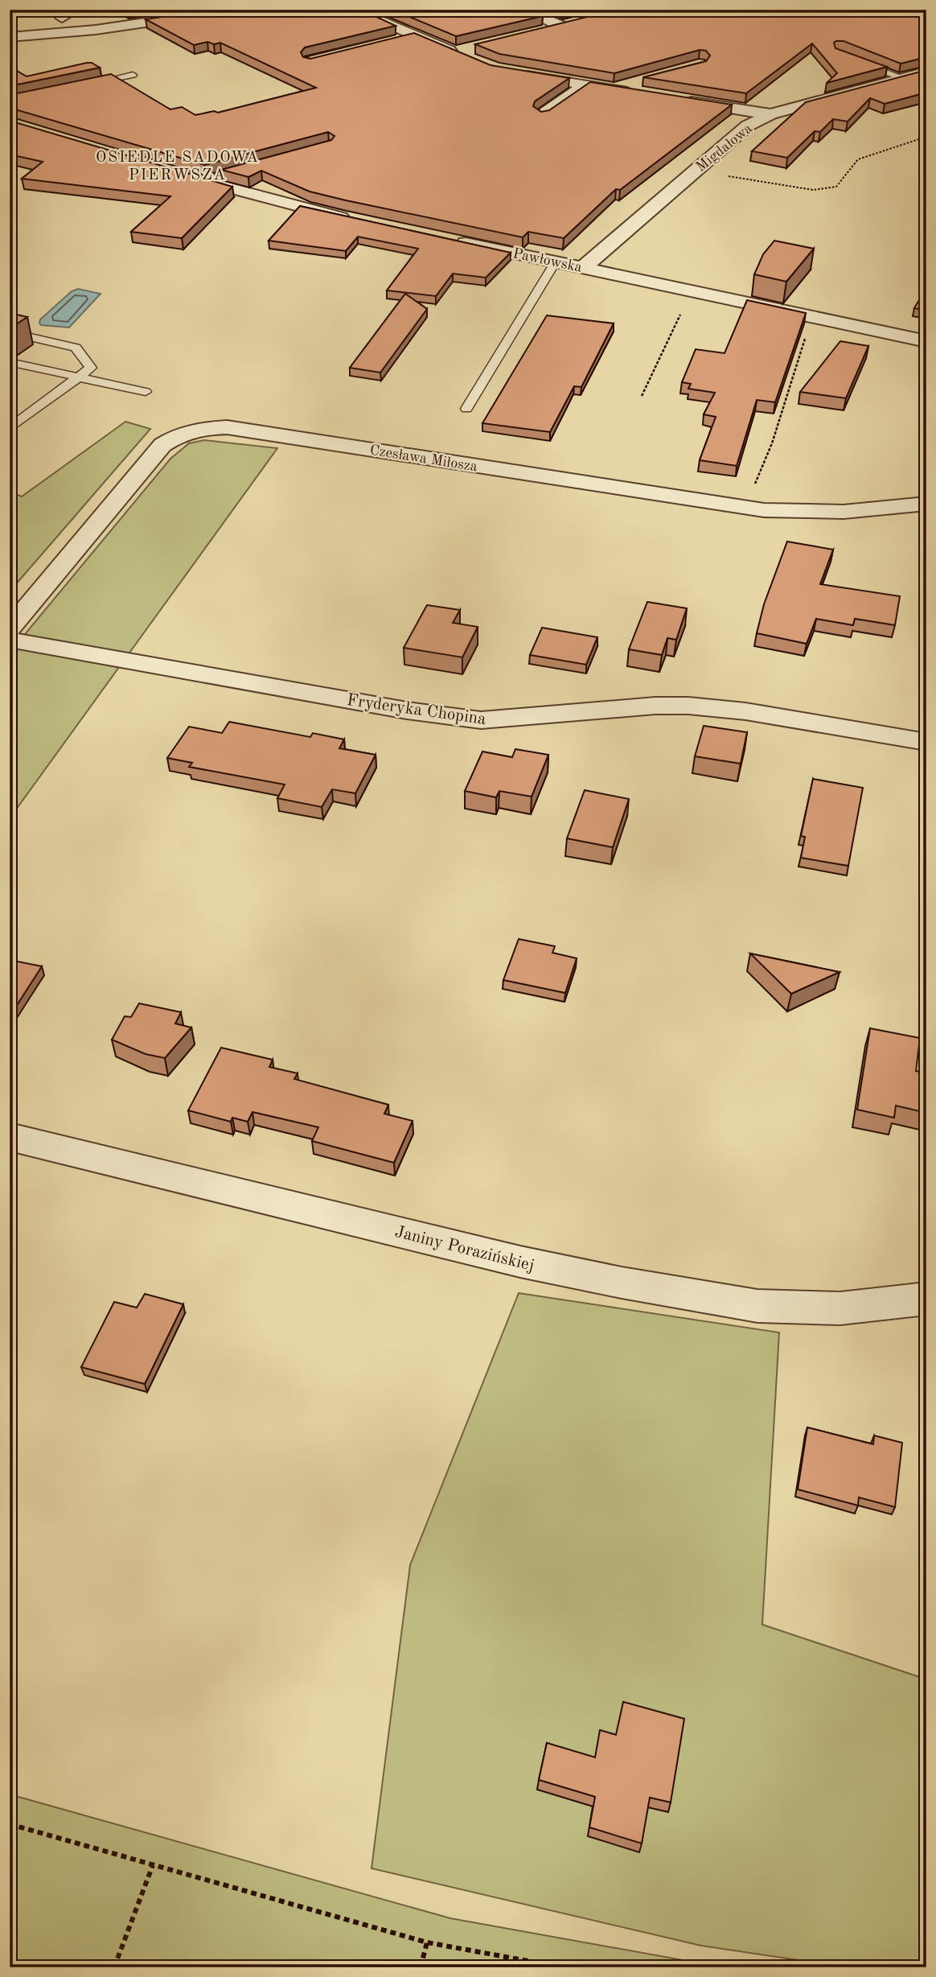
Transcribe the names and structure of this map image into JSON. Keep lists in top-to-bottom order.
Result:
{
  "streets": {
    "street": [
      "Migdałowa",
      "Pawłowska",
      "Czesława Miłosza",
      "Fryderyka Chopina",
      "Janiny Porazińskiej"
    ]
  },
  "crossings": [
    ["Migdałowa", "Pawłowska"]
  ],
  "districts": ["OSIEDLE SADOWA PIERWSZA"]
}
